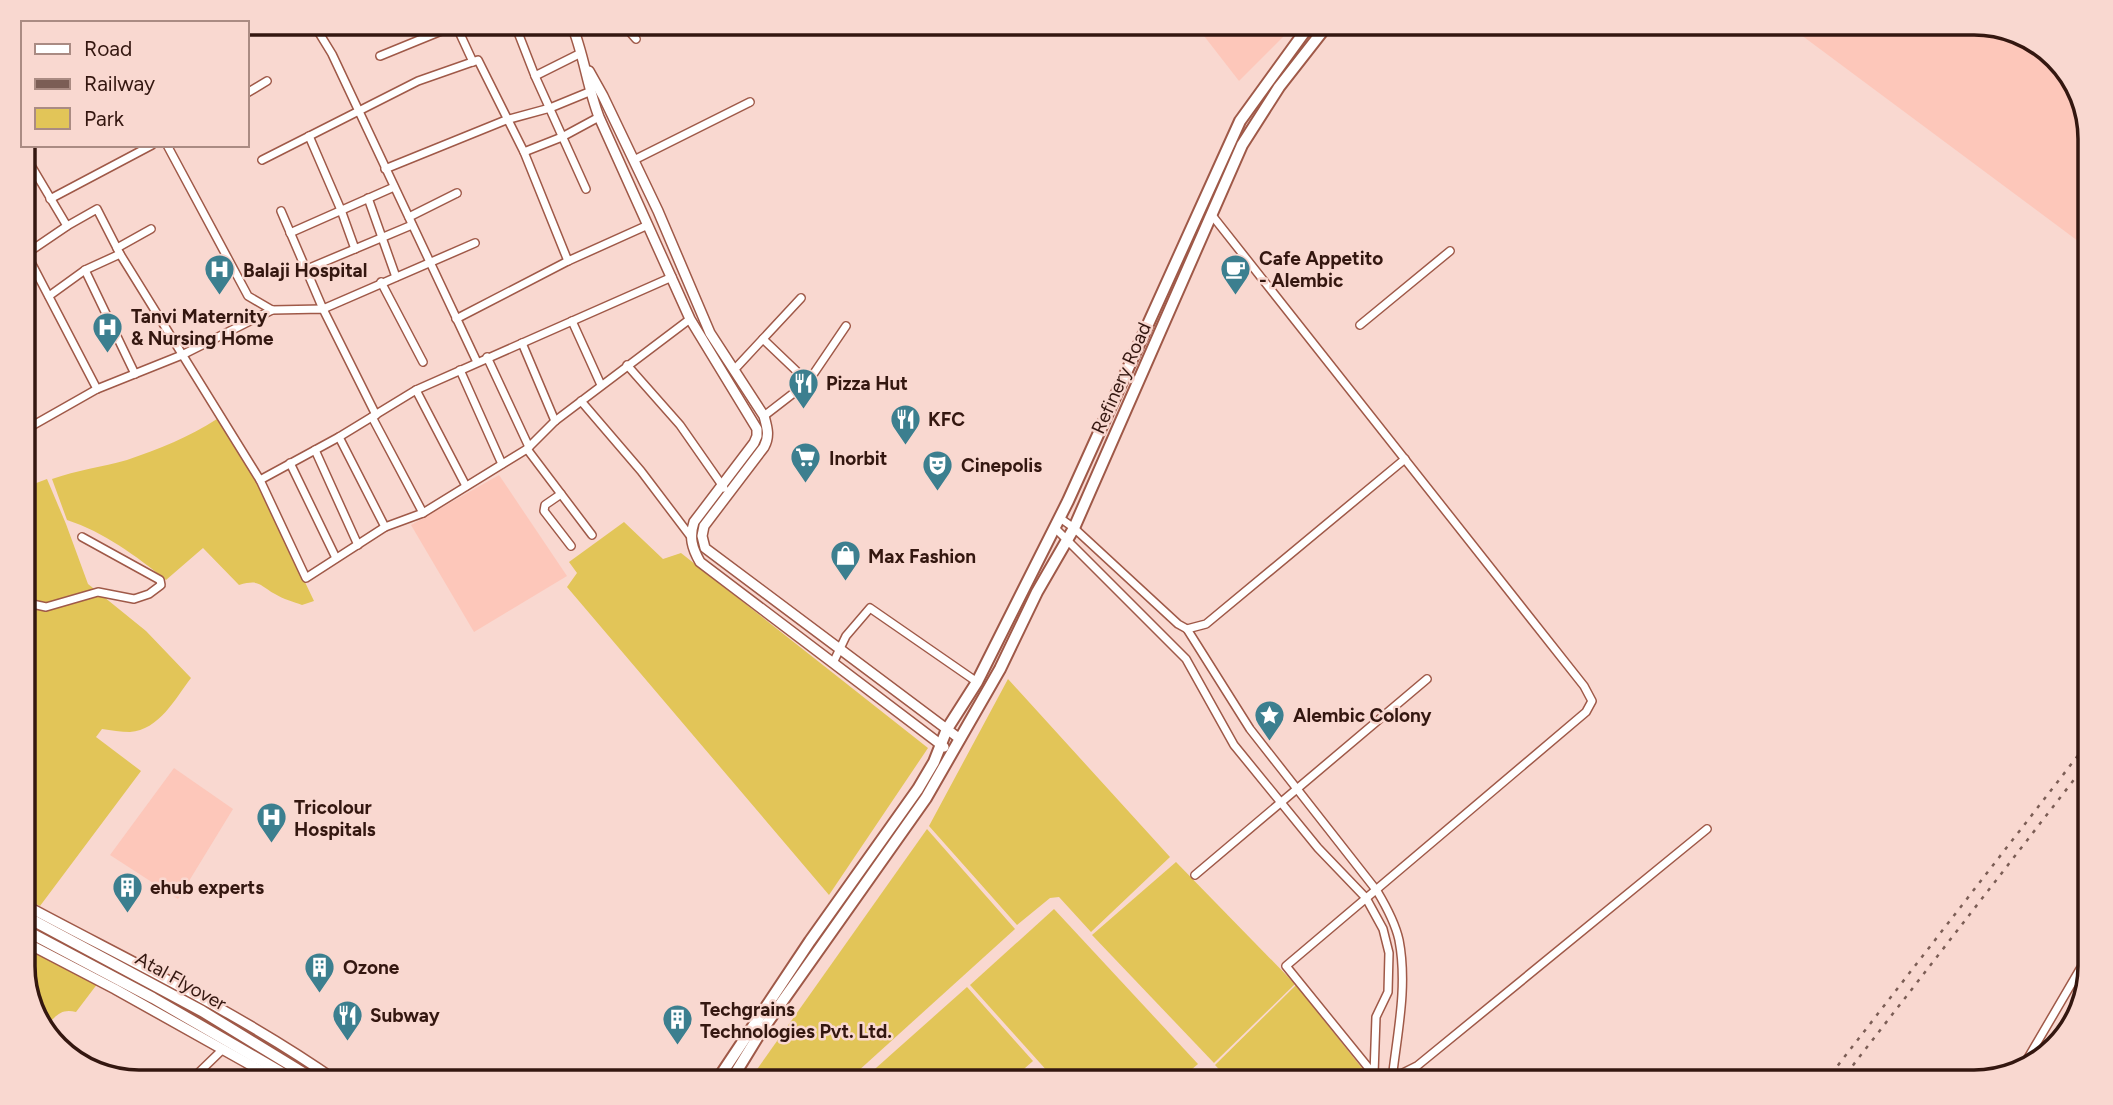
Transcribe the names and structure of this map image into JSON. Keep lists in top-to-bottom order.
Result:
{
  "streets": {
    "main road": ["Refinery Road", "Atal Flyover"]
  },
  "places": {
    "cafe": ["Cafe Appetito - Alembic"],
    "hospital": ["Balaji Hospital", "Tanvi Maternity & Nursing Home", "Tricolour Hospitals"],
    "restaurant": ["Pizza Hut", "KFC", "Subway"],
    "supermarket": ["Inorbit"],
    "theatre": ["Cinepolis"],
    "shop": ["Max Fashion"],
    "place": ["Alembic Colony"],
    "building": ["ehub experts", "Ozone", "Techgrains Technologies Pvt. Ltd."]
  },
  "legend": ["Road", "Railway", "Park"]
}
